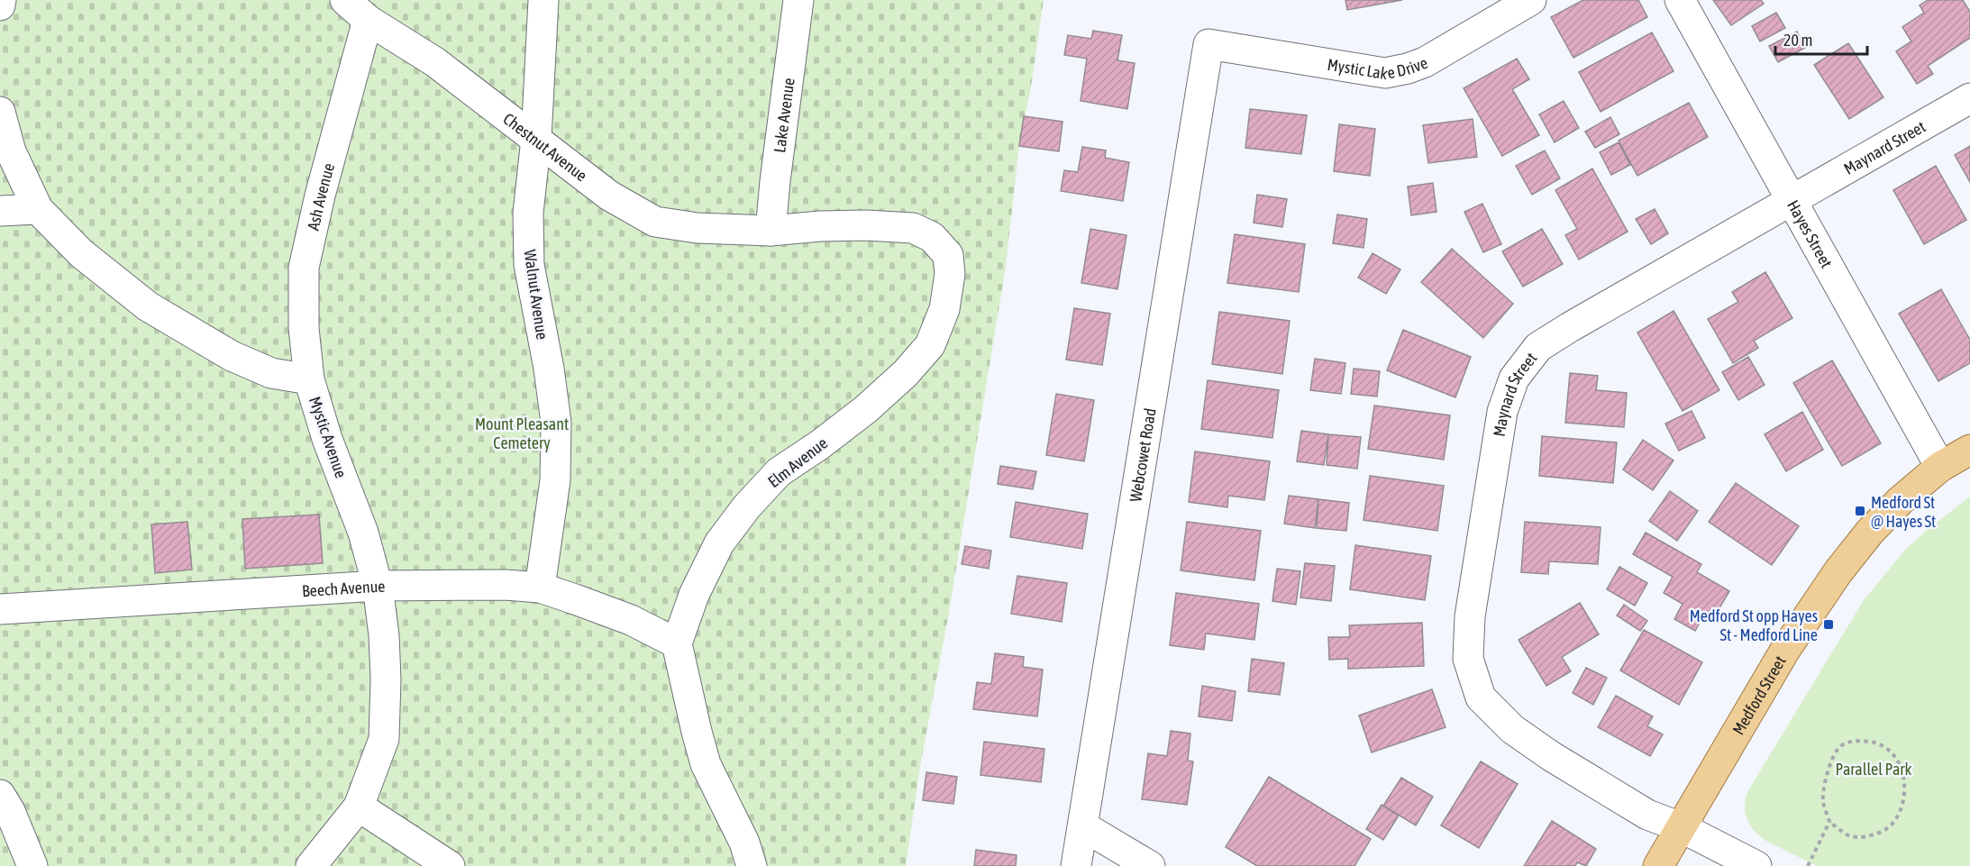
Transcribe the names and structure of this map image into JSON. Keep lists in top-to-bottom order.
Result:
{
  "streets": {
    "main road": ["Medford Street"],
    "street": [
      "Mystic Lake Drive",
      "Lake Avenue",
      "Chestnut Avenue",
      "Maynard Street",
      "Ash Avenue",
      "Hayes Street",
      "Walnut Avenue",
      "Mystic Avenue",
      "Webcowet Road",
      "Elm Avenue",
      "Beech Avenue"
    ]
  },
  "crossings": [
    ["Mystic Lake Drive", "Webcowet Road"],
    ["Lake Avenue", "Chestnut Avenue"],
    ["Lake Avenue", "Elm Avenue"],
    ["Chestnut Avenue", "Ash Avenue"],
    ["Chestnut Avenue", "Walnut Avenue"],
    ["Chestnut Avenue", "Elm Avenue"],
    ["Maynard Street", "Hayes Street"],
    ["Maynard Street", "Medford Street"],
    ["Ash Avenue", "Mystic Avenue"],
    ["Hayes Street", "Medford Street"],
    ["Walnut Avenue", "Beech Avenue"],
    ["Mystic Avenue", "Beech Avenue"],
    ["Elm Avenue", "Beech Avenue"]
  ],
  "parks": ["Mount Pleasant Cemetery", "Parallel Park"],
  "places": {
    "transit": ["Medford St @ Hayes St", "Medford St opp Hayes St - Medford Line"]
  },
  "scale_bar": "20 m"
}
